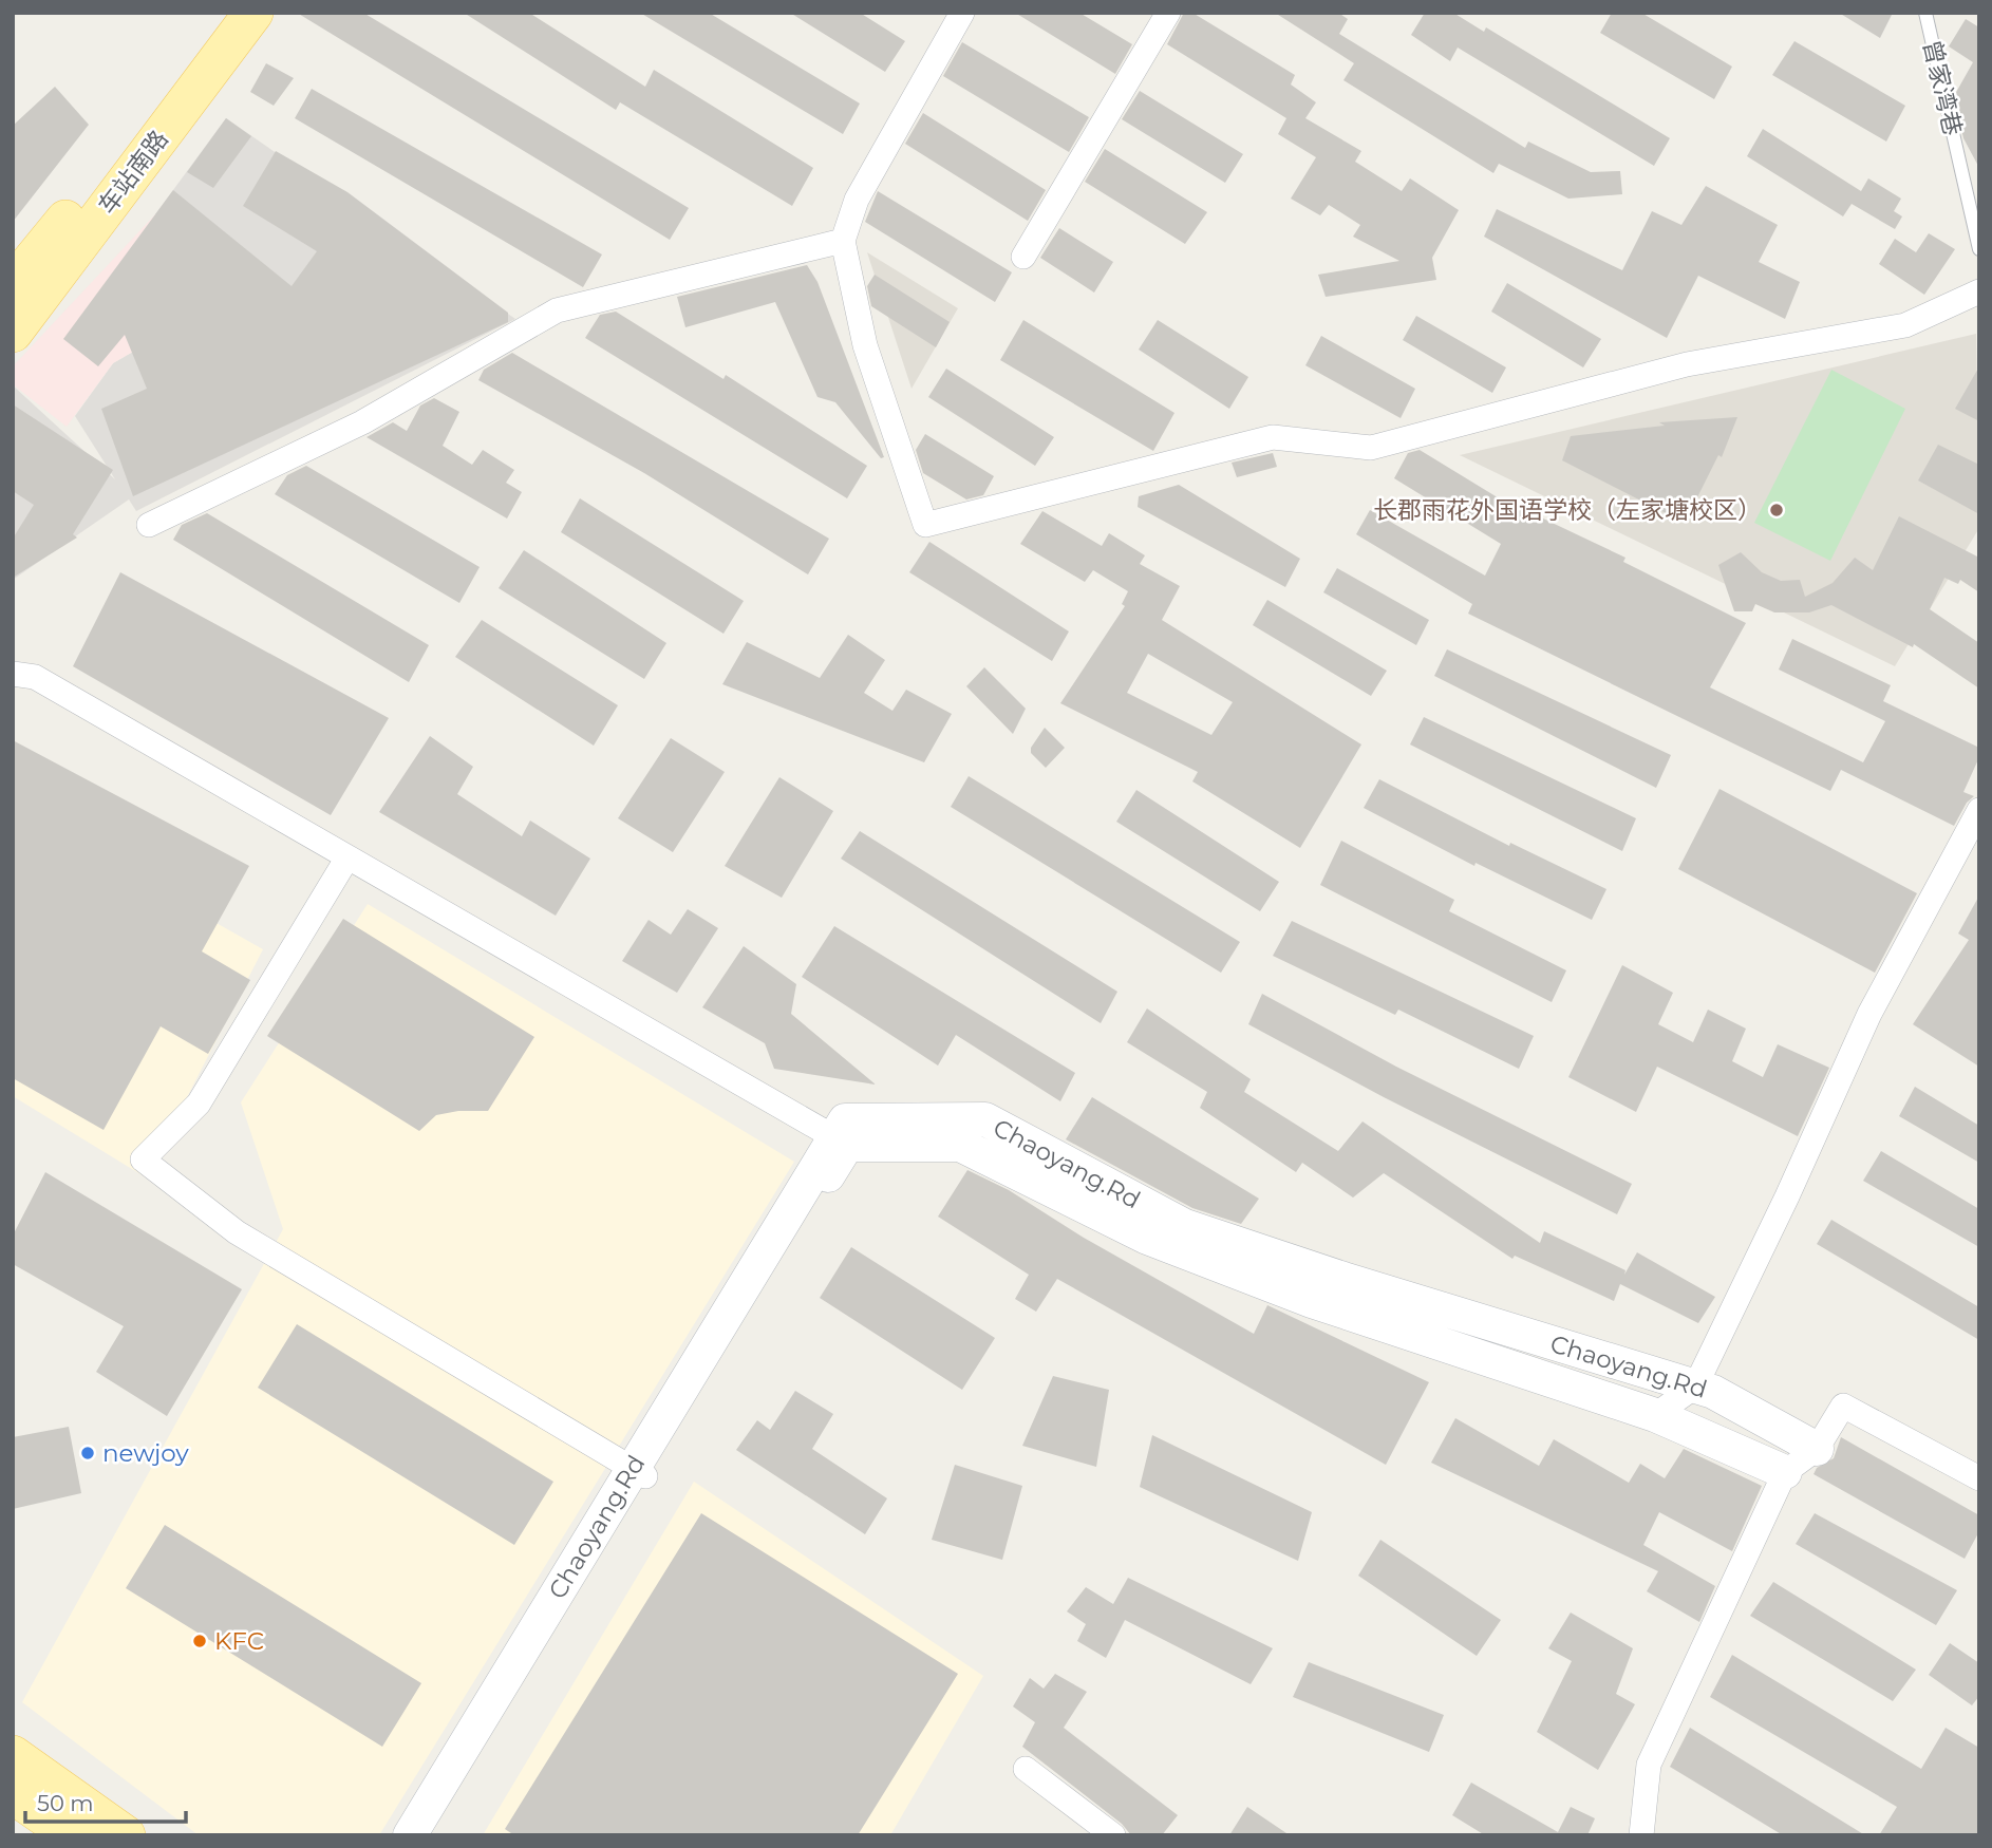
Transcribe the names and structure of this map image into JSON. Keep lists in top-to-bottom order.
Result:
{
  "streets": {
    "main road": ["车站南路"],
    "street": ["Chaoyang.Rd"],
    "lane": ["曾家湾巷"]
  },
  "places": ["长郡雨花外国语学校（左家塘校区）", "newjoy", "KFC"],
  "scale_bar": "50 m"
}
